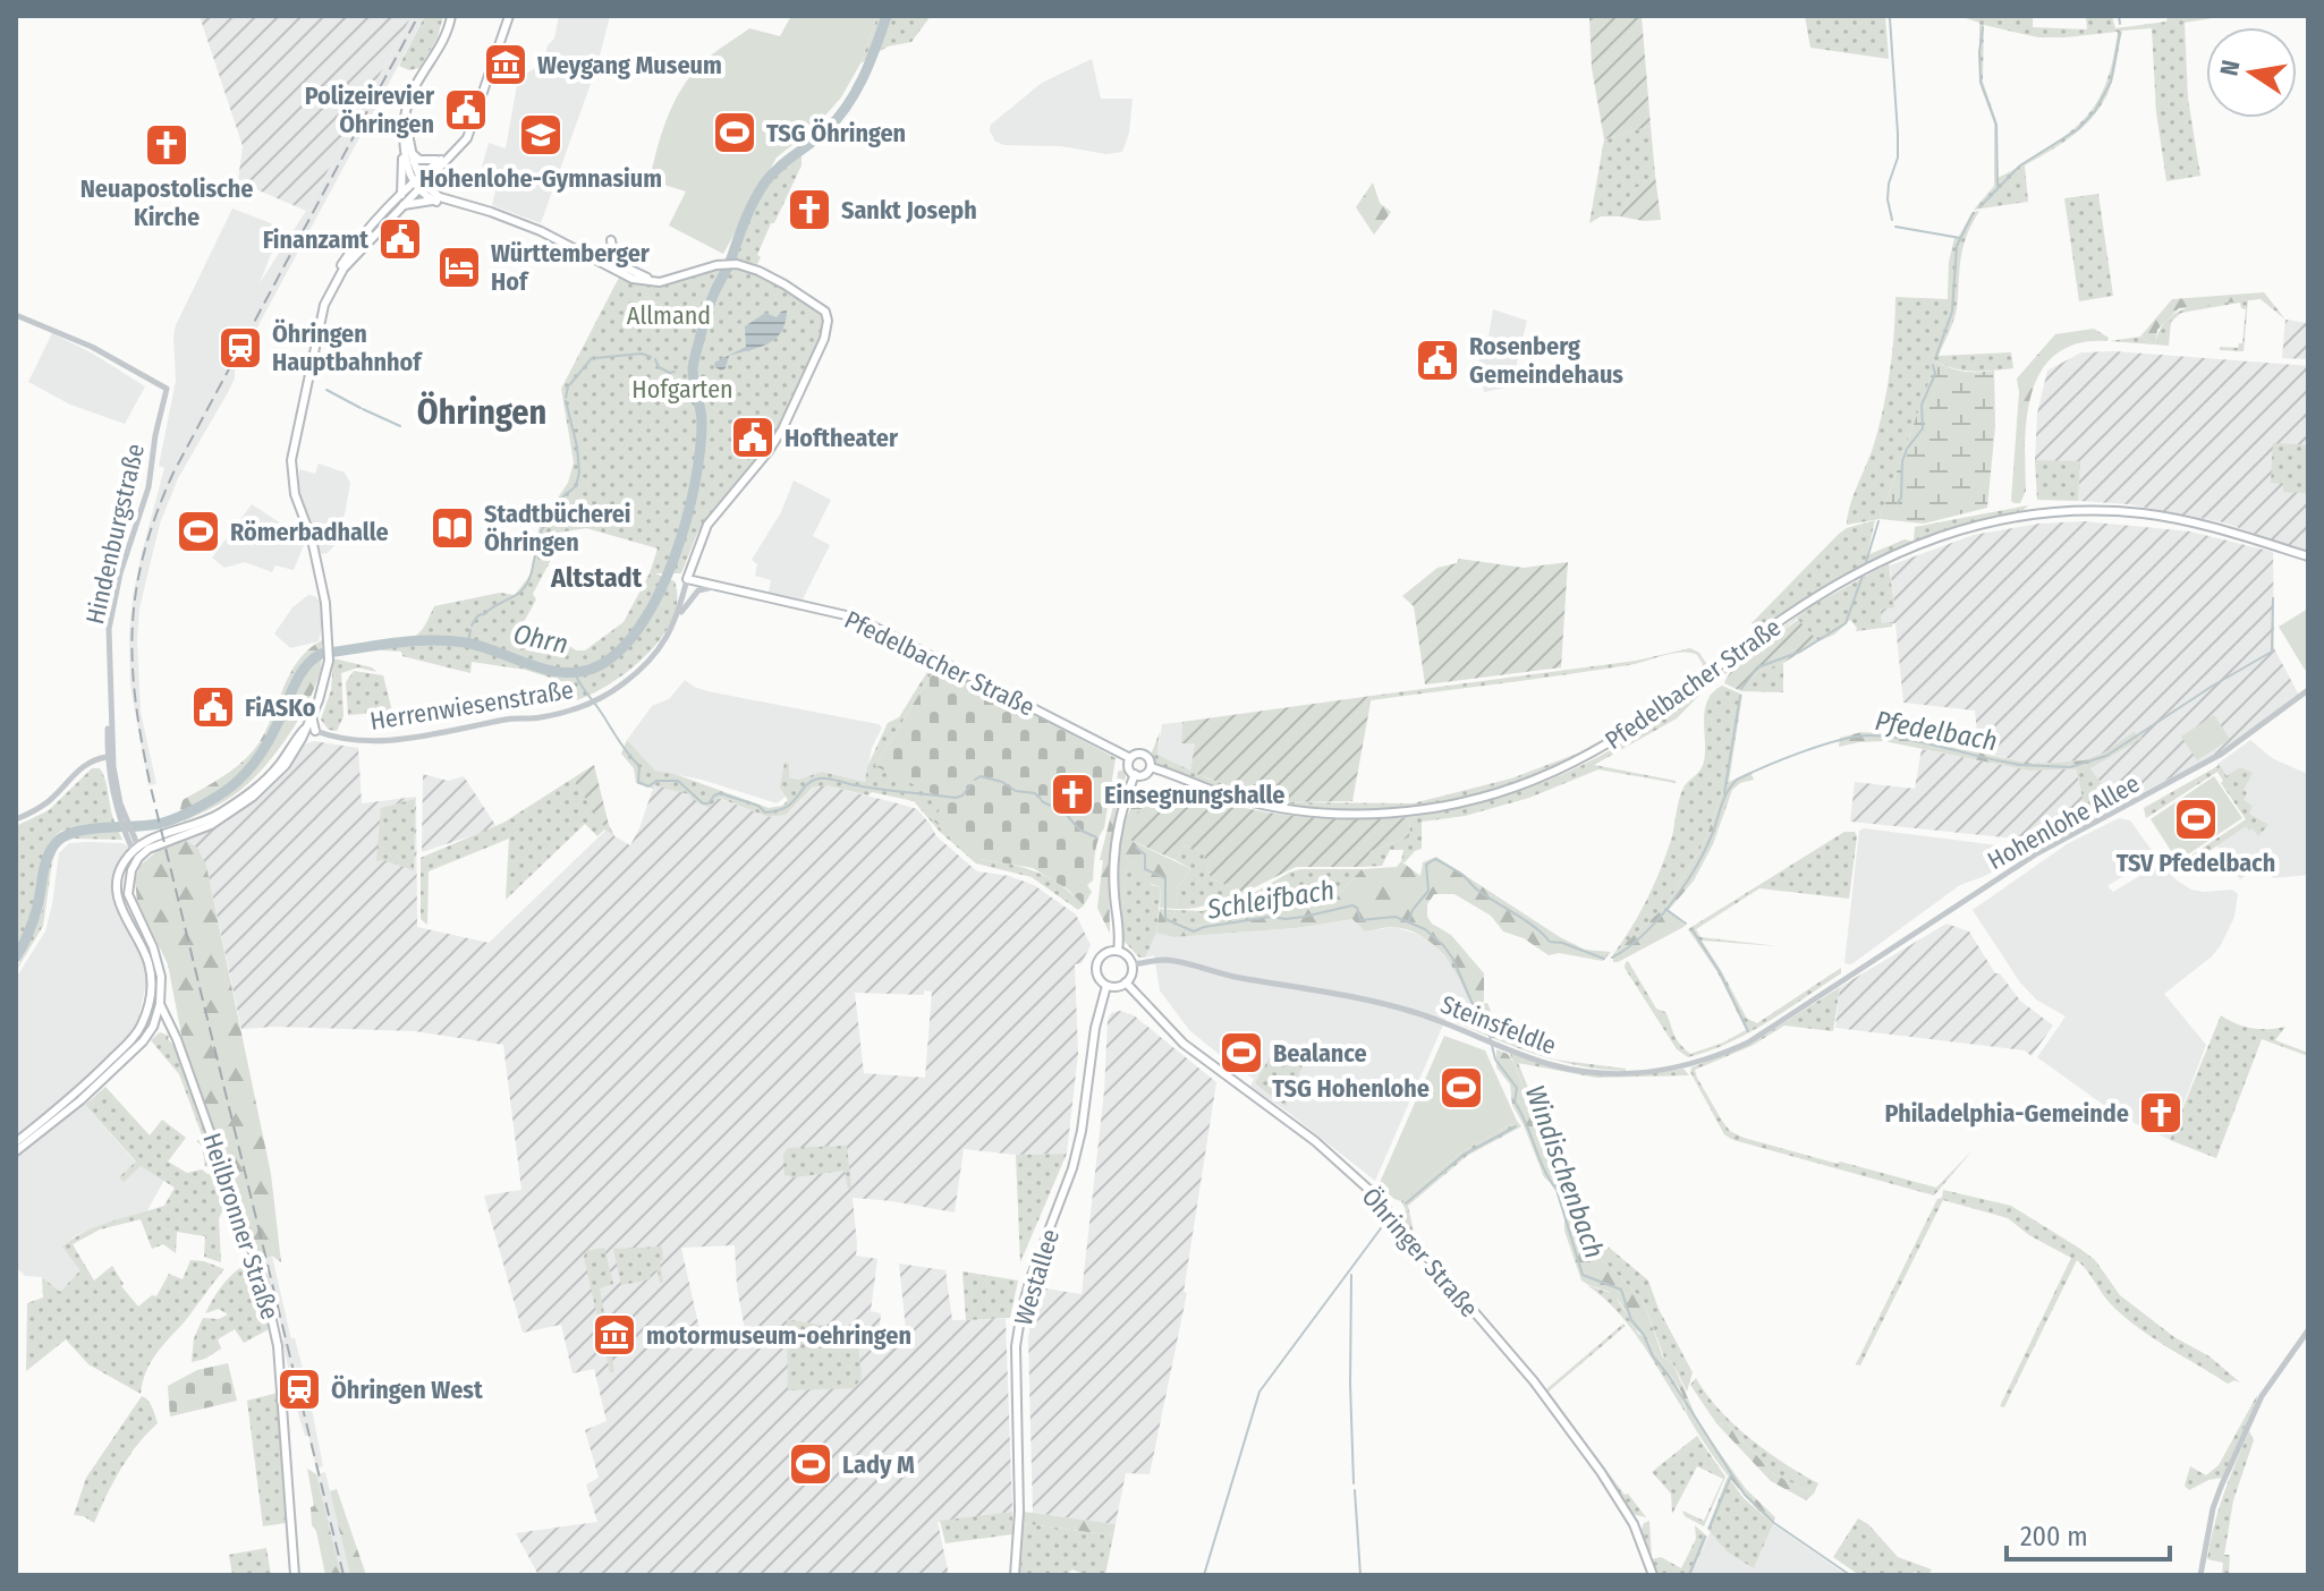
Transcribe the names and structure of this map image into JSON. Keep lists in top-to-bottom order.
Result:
{
  "streets": {
    "main road": [
      "Pfedelbacher Straße",
      "Heilbronner Straße",
      "Öhringer Straße",
      "Westallee"
    ],
    "street": [
      "Hindenburgstraße",
      "Herrenwiesenstraße",
      "Hohenlohe Allee",
      "Steinsfeldle"
    ]
  },
  "crossings": [
    ["Pfedelbacher Straße", "Herrenwiesenstraße"],
    ["Hohenlohe Allee", "Steinsfeldle"],
    ["Steinsfeldle", "Öhringer Straße"],
    ["Steinsfeldle", "Westallee"],
    ["Öhringer Straße", "Westallee"]
  ],
  "districts": ["Öhringen", "Altstadt"],
  "water": [
    "Ohrn",
    "Pfedelbach",
    "Schleifbach",
    "Windischenbach"
  ],
  "parks": ["Allmand", "Hofgarten"],
  "places": {
    "museum": ["Weygang Museum", "motormuseum-oehringen"],
    "public building": [
      "Polizeirevier Öhringen",
      "Finanzamt",
      "Rosenberg Gemeindehaus",
      "Hoftheater",
      "FiASKo"
    ],
    "sports": [
      "TSG Öhringen",
      "Römerbadhalle",
      "TSV Pfedelbach",
      "Bealance",
      "TSG Hohenlohe",
      "Lady M"
    ],
    "school or university": ["Hohenlohe-Gymnasium"],
    "church": [
      "Neuapostolische Kirche",
      "Sankt Joseph",
      "Einsegnungshalle",
      "Philadelphia-Gemeinde"
    ],
    "hotel": ["Württemberger Hof"],
    "station": ["Öhringen Hauptbahnhof", "Öhringen West"],
    "library": ["Stadtbücherei Öhringen"]
  },
  "scale_bar": "200 m",
  "north": "left"
}
